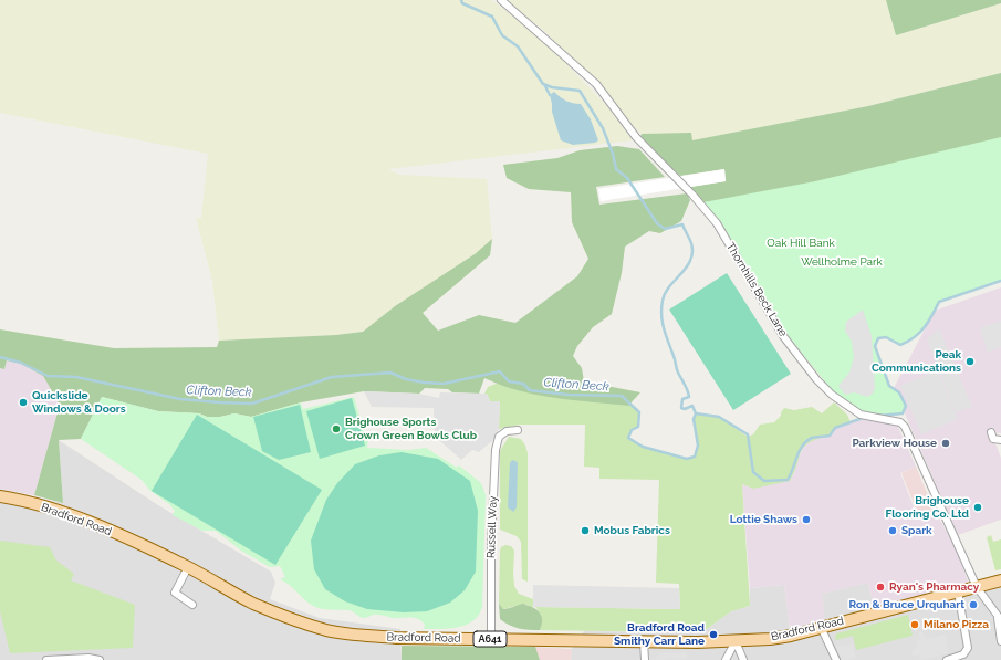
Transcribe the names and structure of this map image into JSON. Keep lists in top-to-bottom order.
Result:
{
  "streets": {
    "main road": ["Bradford Road", "A641"],
    "street": ["Thornhills Beck Lane", "Russell Way"]
  },
  "crossings": [
    ["Thornhills Beck Lane", "Bradford Road"],
    ["Bradford Road", "Russell Way"]
  ],
  "water": ["Clifton Beck"],
  "parks": ["Oak Hill Bank", "Wellholme Park"],
  "places": [
    "Peak Communications",
    "Quickslide Windows & Doors",
    "Brighouse Sports Crown Green Bowls Club",
    "Parkview House",
    "Brighouse Flooring Co. Ltd",
    "Lottie Shaws",
    "Mobus Fabrics",
    "Spark",
    "Ryan's Pharmacy",
    "Ron & Bruce Urquhart",
    "Milano Pizza",
    "Bradford Road Smithy Carr Lane"
  ]
}
